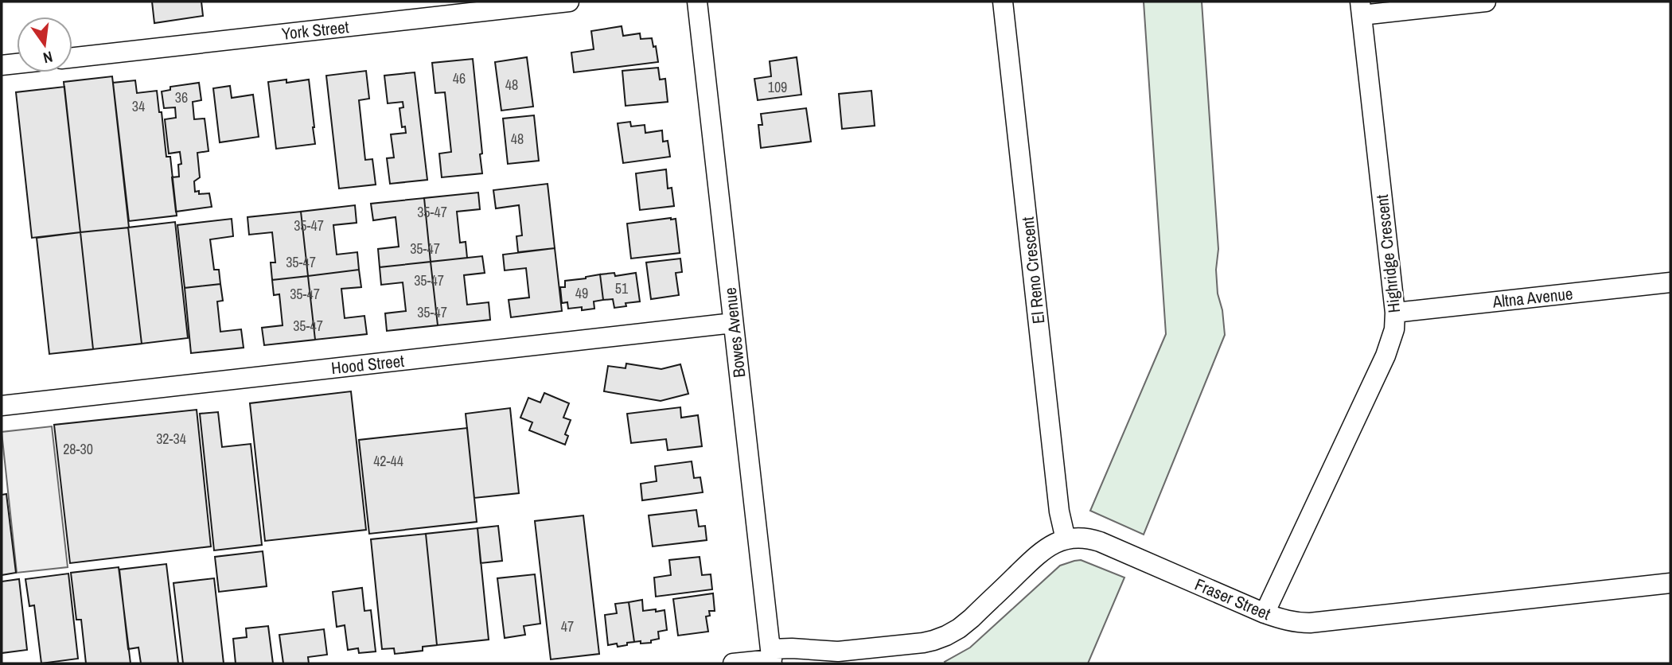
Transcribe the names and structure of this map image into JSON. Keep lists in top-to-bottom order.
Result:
{
  "streets": {
    "street": [
      "York Street",
      "Highridge Crescent",
      "El Reno Crescent",
      "Altna Avenue",
      "Bowes Avenue",
      "Hood Street",
      "Fraser Street"
    ]
  },
  "crossings": [
    ["Highridge Crescent", "Altna Avenue"],
    ["Highridge Crescent", "Fraser Street"],
    ["El Reno Crescent", "Fraser Street"],
    ["Bowes Avenue", "Hood Street"],
    ["Bowes Avenue", "Fraser Street"]
  ],
  "house_numbers": [
    "46",
    "48",
    "109",
    "36",
    "34",
    "48",
    "35-47",
    "35-47",
    "35-47",
    "35-47",
    "35-47",
    "51",
    "49",
    "35-47",
    "35-47",
    "35-47",
    "32-34",
    "28-30",
    "42-44",
    "47"
  ],
  "north": "bottom"
}
